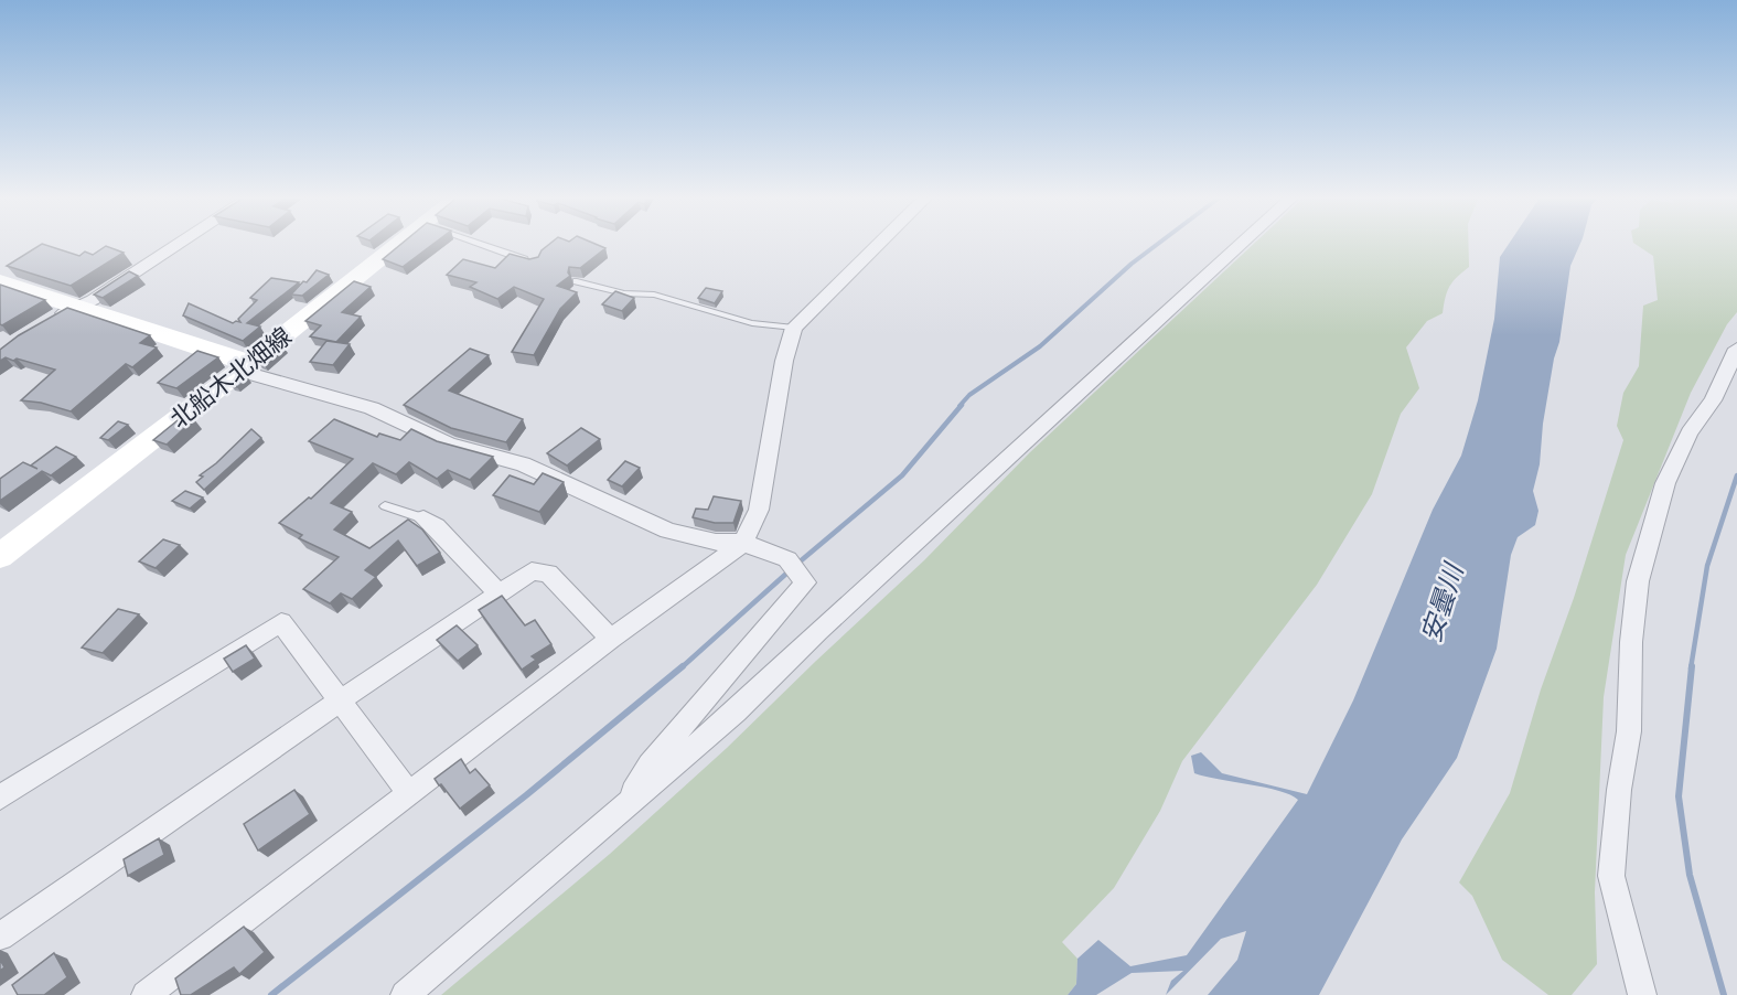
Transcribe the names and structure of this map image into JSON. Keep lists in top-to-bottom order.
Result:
{
  "streets": {
    "main road": ["北船木北畑線"]
  },
  "water": ["安曇川"]
}
